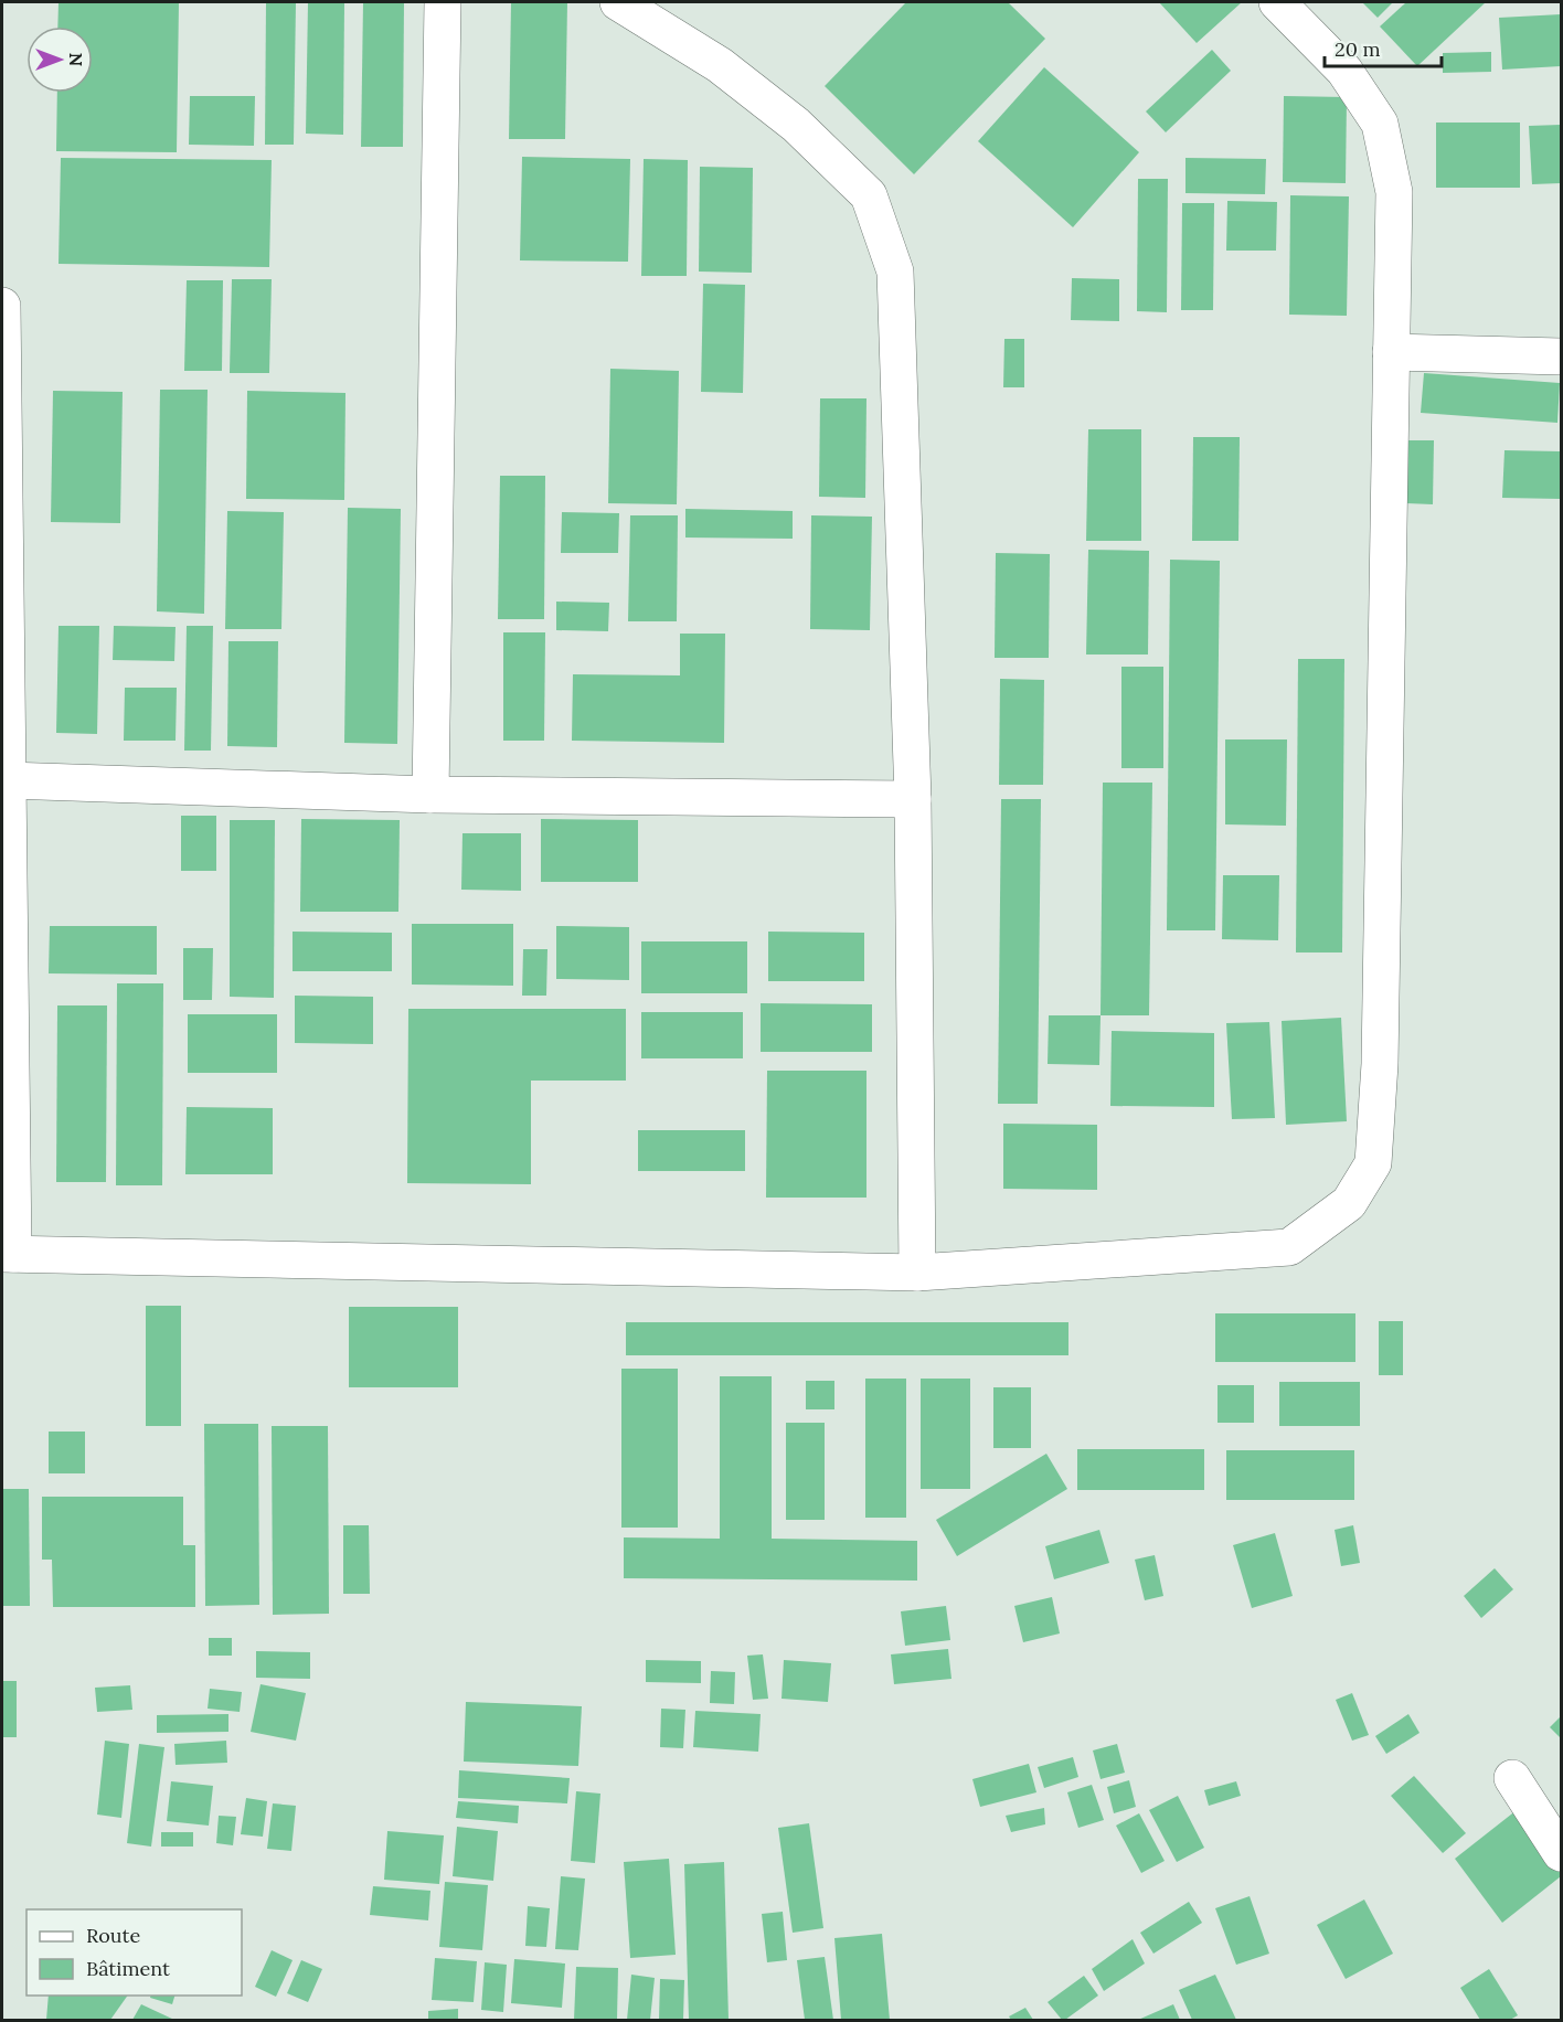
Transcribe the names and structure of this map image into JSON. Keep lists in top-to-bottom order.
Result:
{
  "legend": ["Route", "Bâtiment"],
  "scale_bar": "20 m",
  "north": "right"
}
